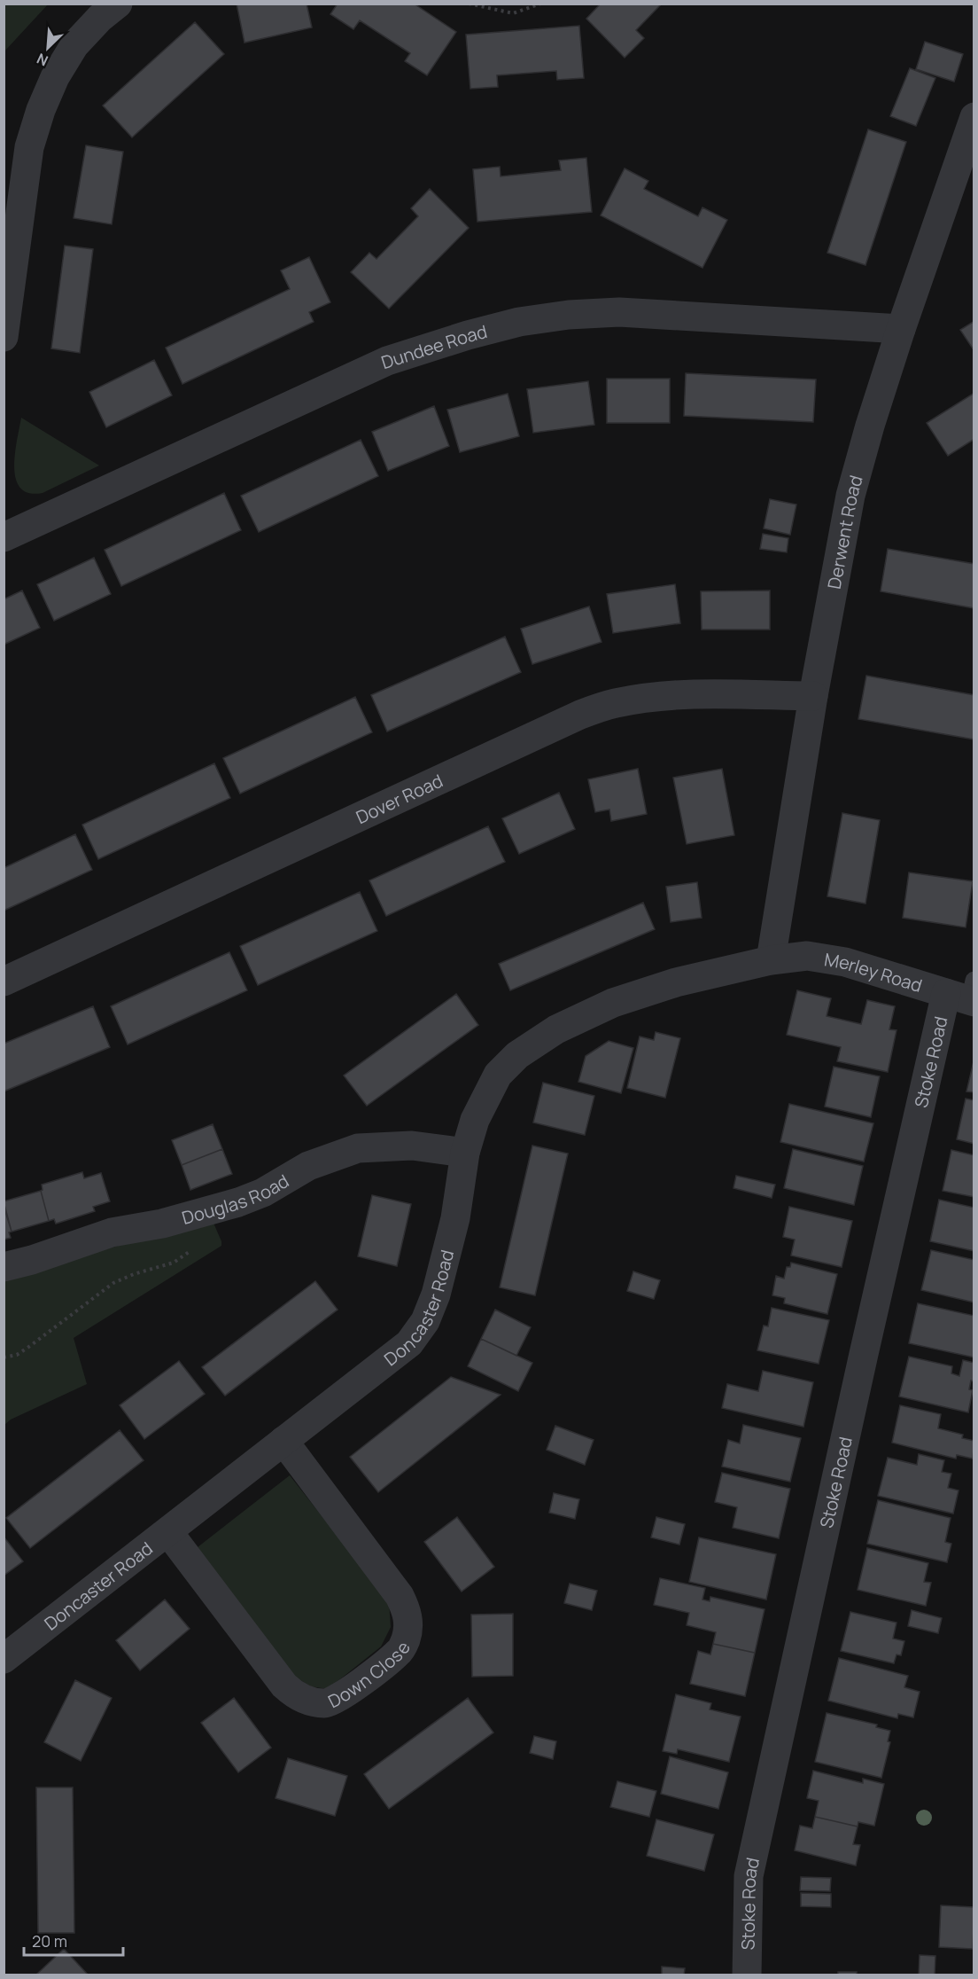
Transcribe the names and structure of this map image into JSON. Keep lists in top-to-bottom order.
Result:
{
  "streets": {
    "street": [
      "Dundee Road",
      "Derwent Road",
      "Dover Road",
      "Merley Road",
      "Stoke Road",
      "Douglas Road",
      "Doncaster Road",
      "Down Close"
    ]
  },
  "crossings": [
    ["Dundee Road", "Derwent Road"],
    ["Derwent Road", "Dover Road"],
    ["Derwent Road", "Merley Road"],
    ["Derwent Road", "Doncaster Road"],
    ["Merley Road", "Stoke Road"],
    ["Merley Road", "Doncaster Road"],
    ["Douglas Road", "Doncaster Road"],
    ["Doncaster Road", "Down Close"]
  ],
  "scale_bar": "20 m",
  "north": "bottom left"
}
